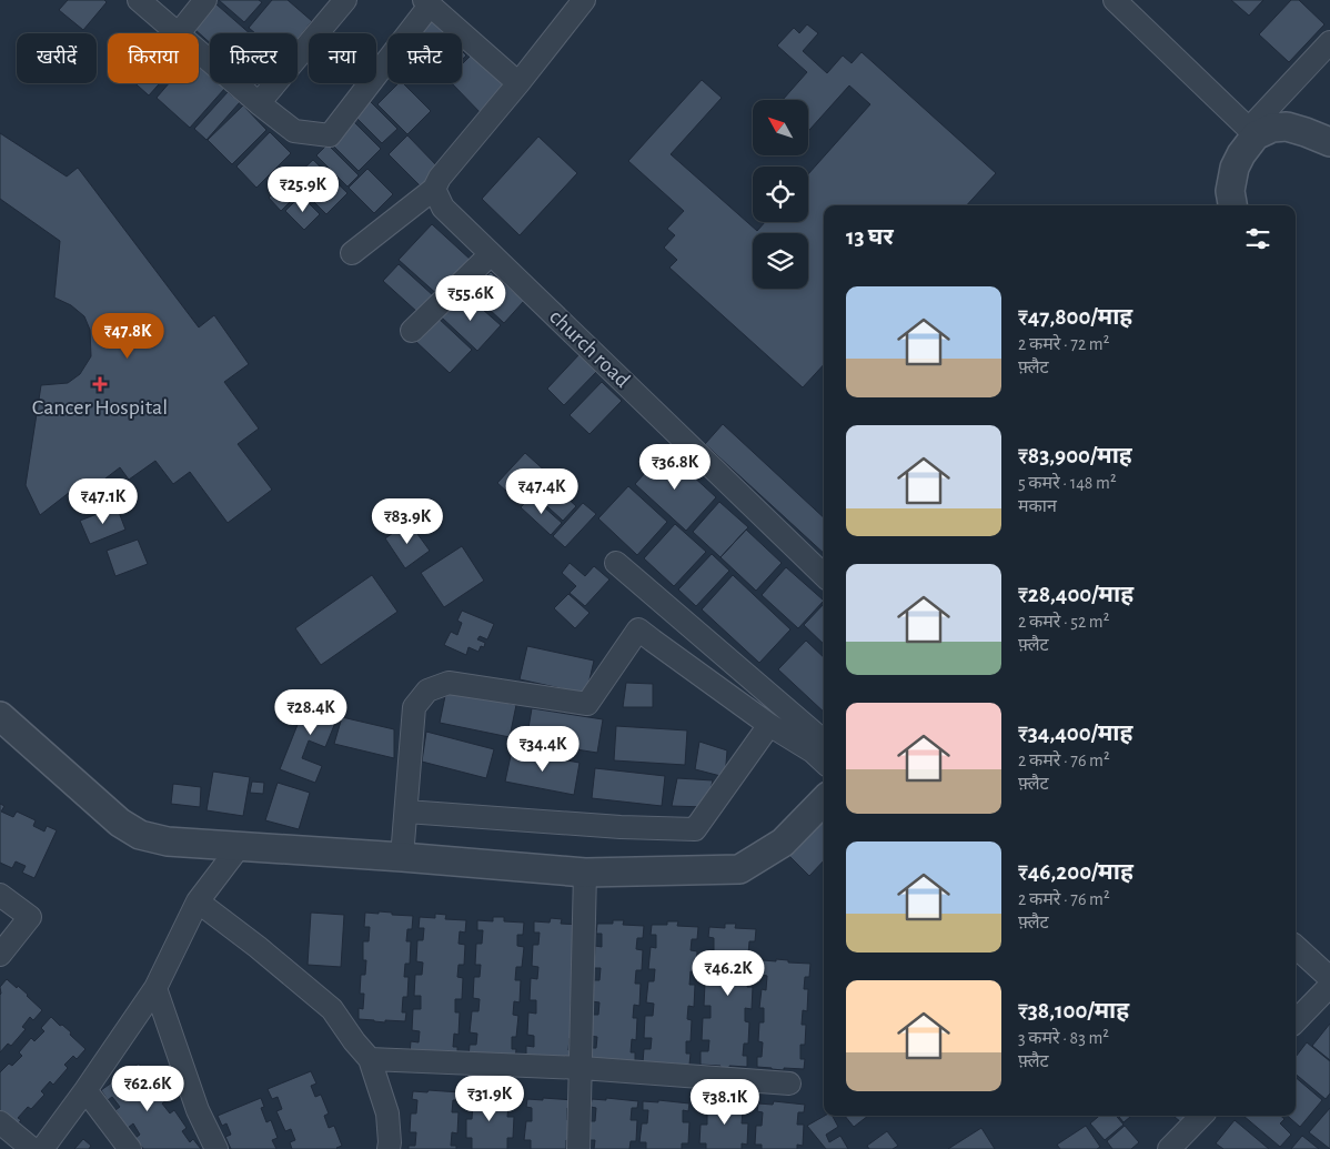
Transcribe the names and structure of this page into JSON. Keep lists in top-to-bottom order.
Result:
{
  "streets": {
    "street": ["church road"]
  },
  "places": {
    "health": ["Cancer Hospital"]
  },
  "north": "top left",
  "page": {
    "chip": [
      "खरीदें",
      "किराया",
      "फ़िल्टर",
      "नया",
      "फ़्लैट"
    ],
    "price": [
      "₹25.9K",
      "₹55.6K",
      "₹47.8K",
      "₹36.8K",
      "₹47.4K",
      "₹47.1K",
      "₹83.9K",
      "₹28.4K",
      "₹34.4K",
      "₹46.2K",
      "₹62.6K",
      "₹31.9K",
      "₹38.1K"
    ],
    "heading": "13 घर",
    "list": [
      {
        "name": "₹47,800/माह",
        "note": "2 कमरे · 72 m² · फ़्लैट"
      },
      {
        "name": "₹83,900/माह",
        "note": "5 कमरे · 148 m² · मकान"
      },
      {
        "name": "₹28,400/माह",
        "note": "2 कमरे · 52 m² · फ़्लैट"
      },
      {
        "name": "₹34,400/माह",
        "note": "2 कमरे · 76 m² · फ़्लैट"
      },
      {
        "name": "₹46,200/माह",
        "note": "2 कमरे · 76 m² · फ़्लैट"
      },
      {
        "name": "₹38,100/माह",
        "note": "3 कमरे · 83 m² · फ़्लैट"
      }
    ]
  }
}
